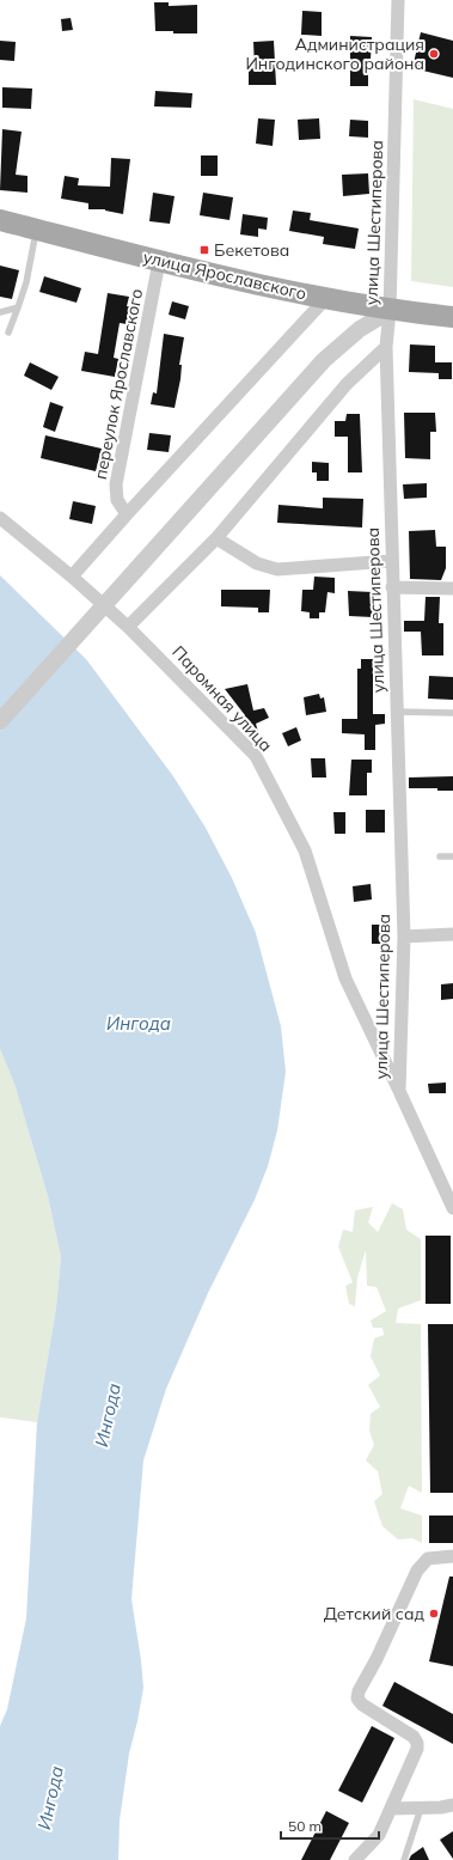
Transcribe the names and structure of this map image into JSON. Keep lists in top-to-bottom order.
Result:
{
  "streets": {
    "main road": ["улица Ярославского"],
    "street": ["улица Шестиперова", "переулок Ярославского", "Паромная улица"]
  },
  "crossings": [
    ["улица Шестиперова", "улица Ярославского"],
    ["улица Шестиперова", "Паромная улица"],
    ["улица Ярославского", "переулок Ярославского"]
  ],
  "water": ["Ингода"],
  "places": {
    "other": ["Администрация Ингодинского района", "Детский сад"],
    "transit": ["Бекетова"]
  },
  "scale_bar": "50 m"
}
